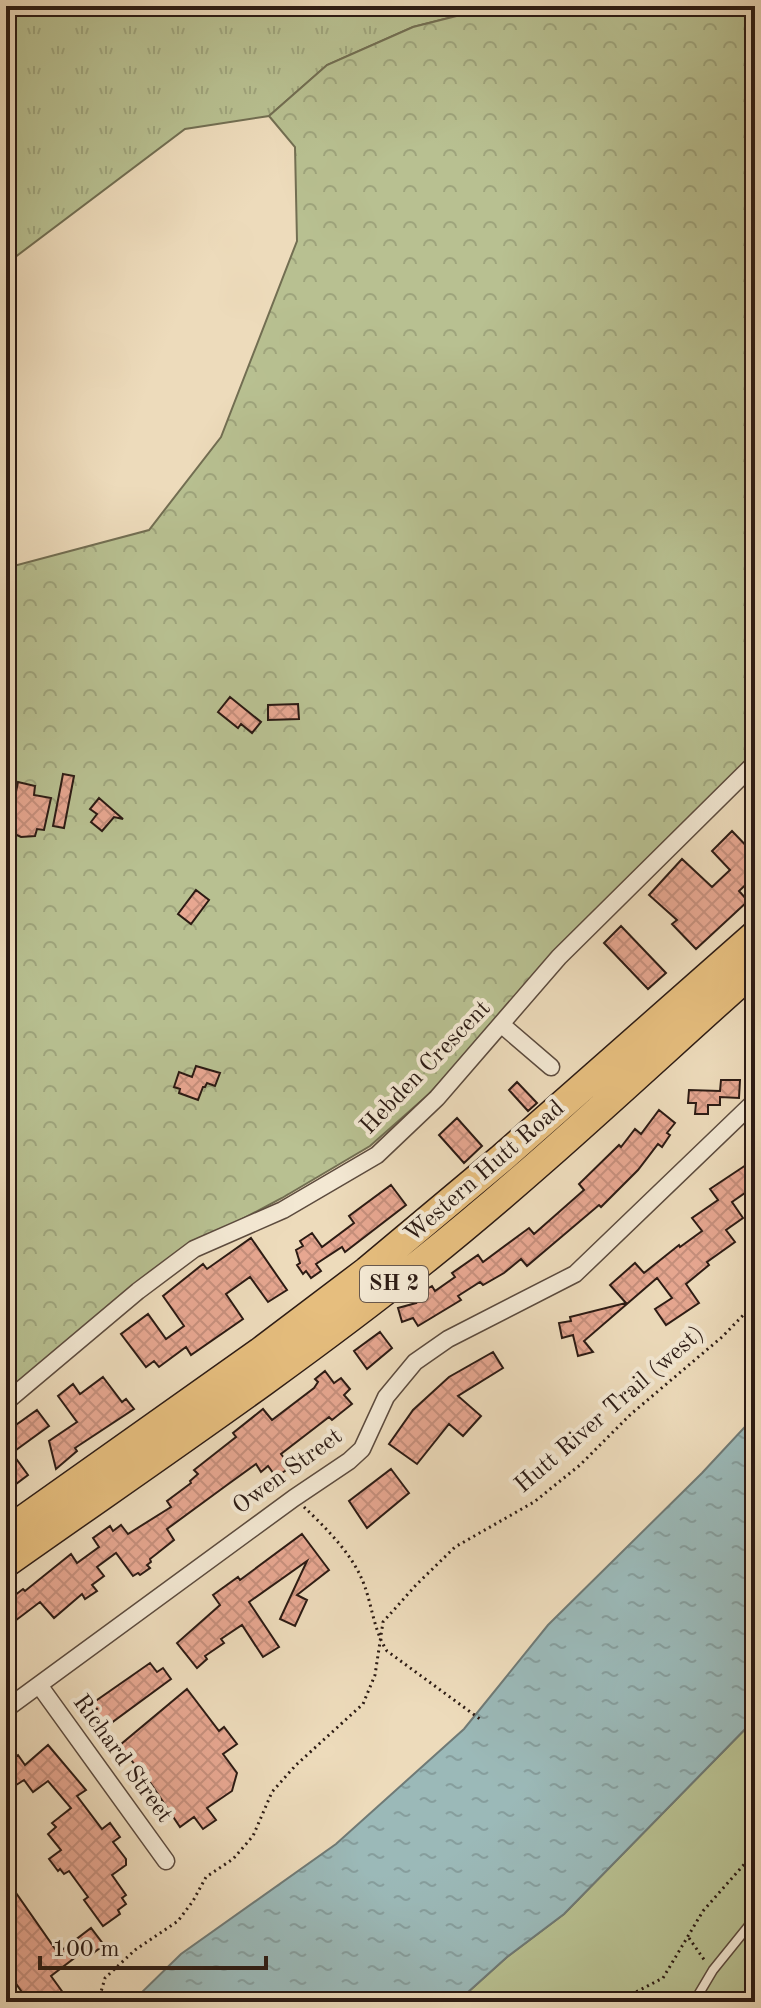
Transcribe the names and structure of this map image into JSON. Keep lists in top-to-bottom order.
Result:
{
  "streets": {
    "highway": ["Western Hutt Road", "SH 2"],
    "street": ["Hebden Crescent", "Owen Street", "Richard Street"],
    "path": ["Hutt River Trail (west)"]
  },
  "crossings": [
    ["Owen Street", "Richard Street"]
  ],
  "scale_bar": "100 m"
}
